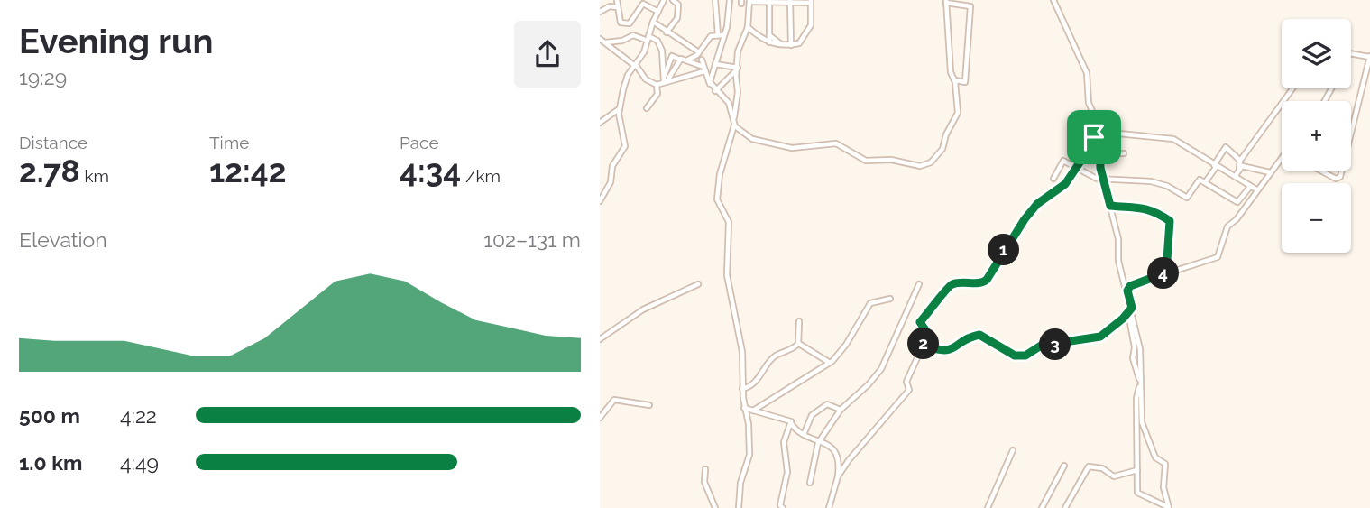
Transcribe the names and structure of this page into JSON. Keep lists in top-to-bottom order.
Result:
{
  "page": {
    "heading": ["Evening run", "19:29"],
    "map_buttons": ["+", "−"],
    "stats": [
      ["Distance", "2.78 km"],
      ["Time", "12:42"],
      ["Pace", "4:34 /km"]
    ],
    "chart": ["Elevation", "102–131 m"],
    "pins": [
      "1",
      "4",
      "2",
      "3"
    ],
    "list": [
      {
        "name": "500 m",
        "note": "4:22"
      },
      {
        "name": "1.0 km",
        "note": "4:49"
      }
    ]
  }
}
